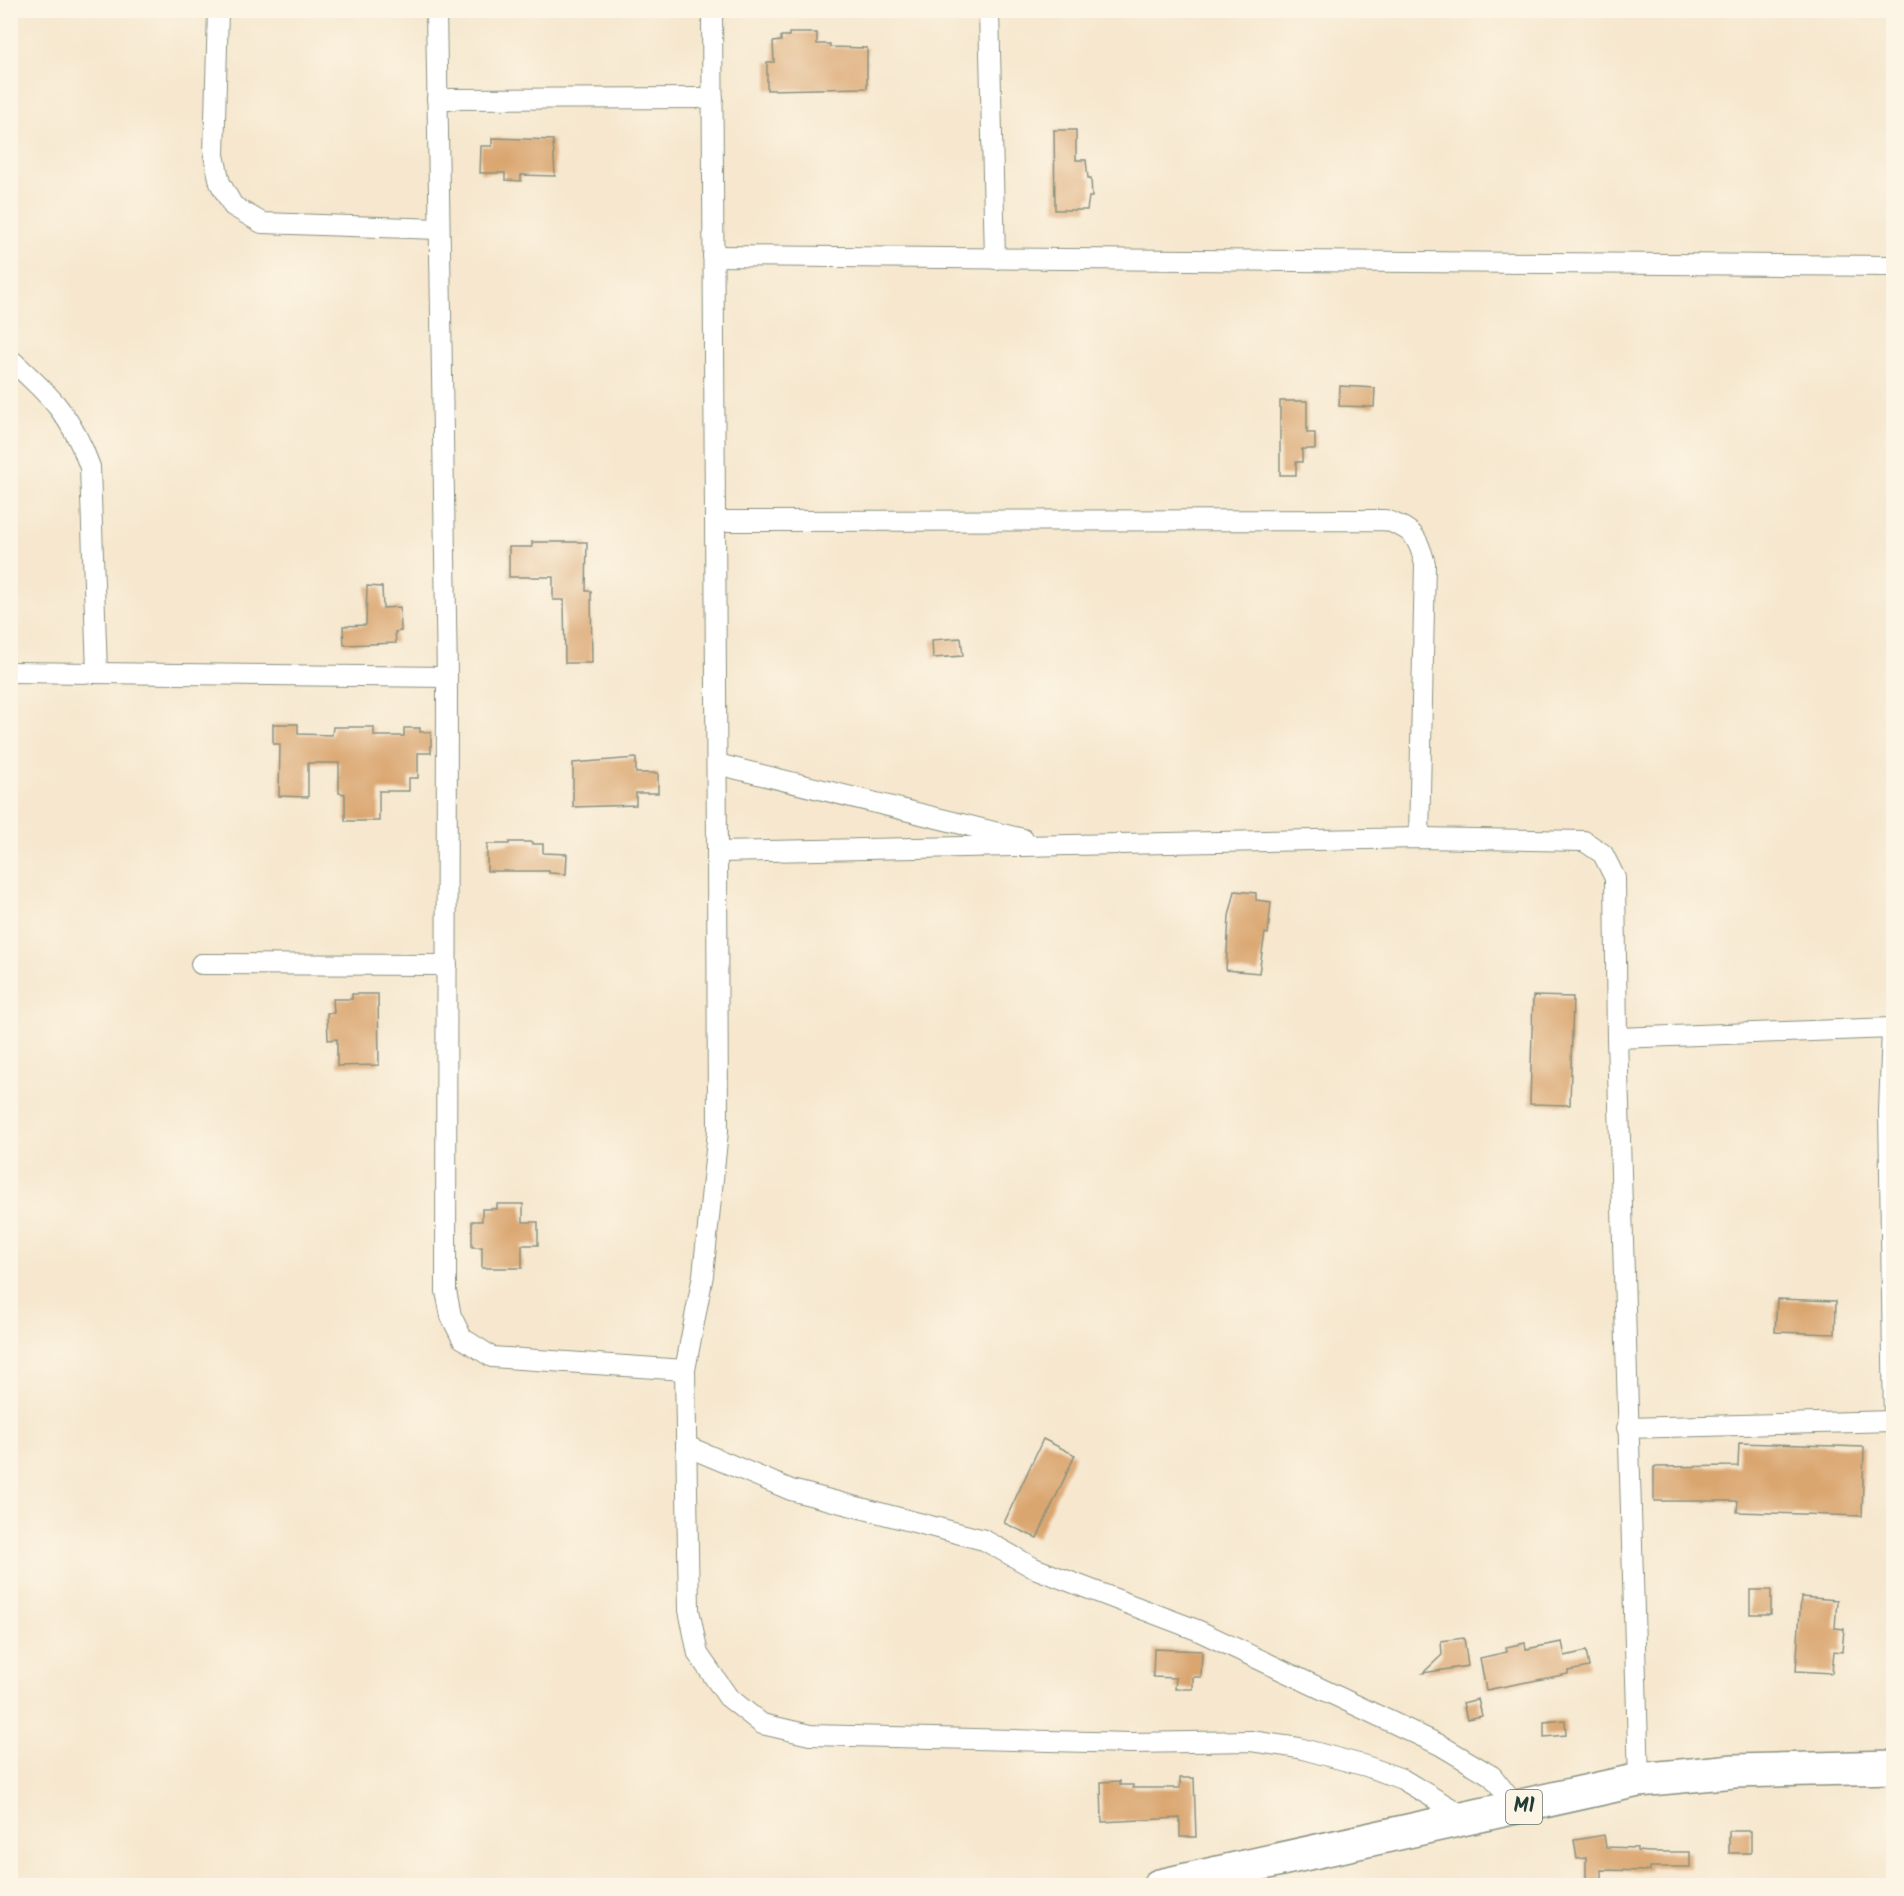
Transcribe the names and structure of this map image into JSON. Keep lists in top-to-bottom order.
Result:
{
  "streets": {
    "highway": ["M1"]
  }
}
